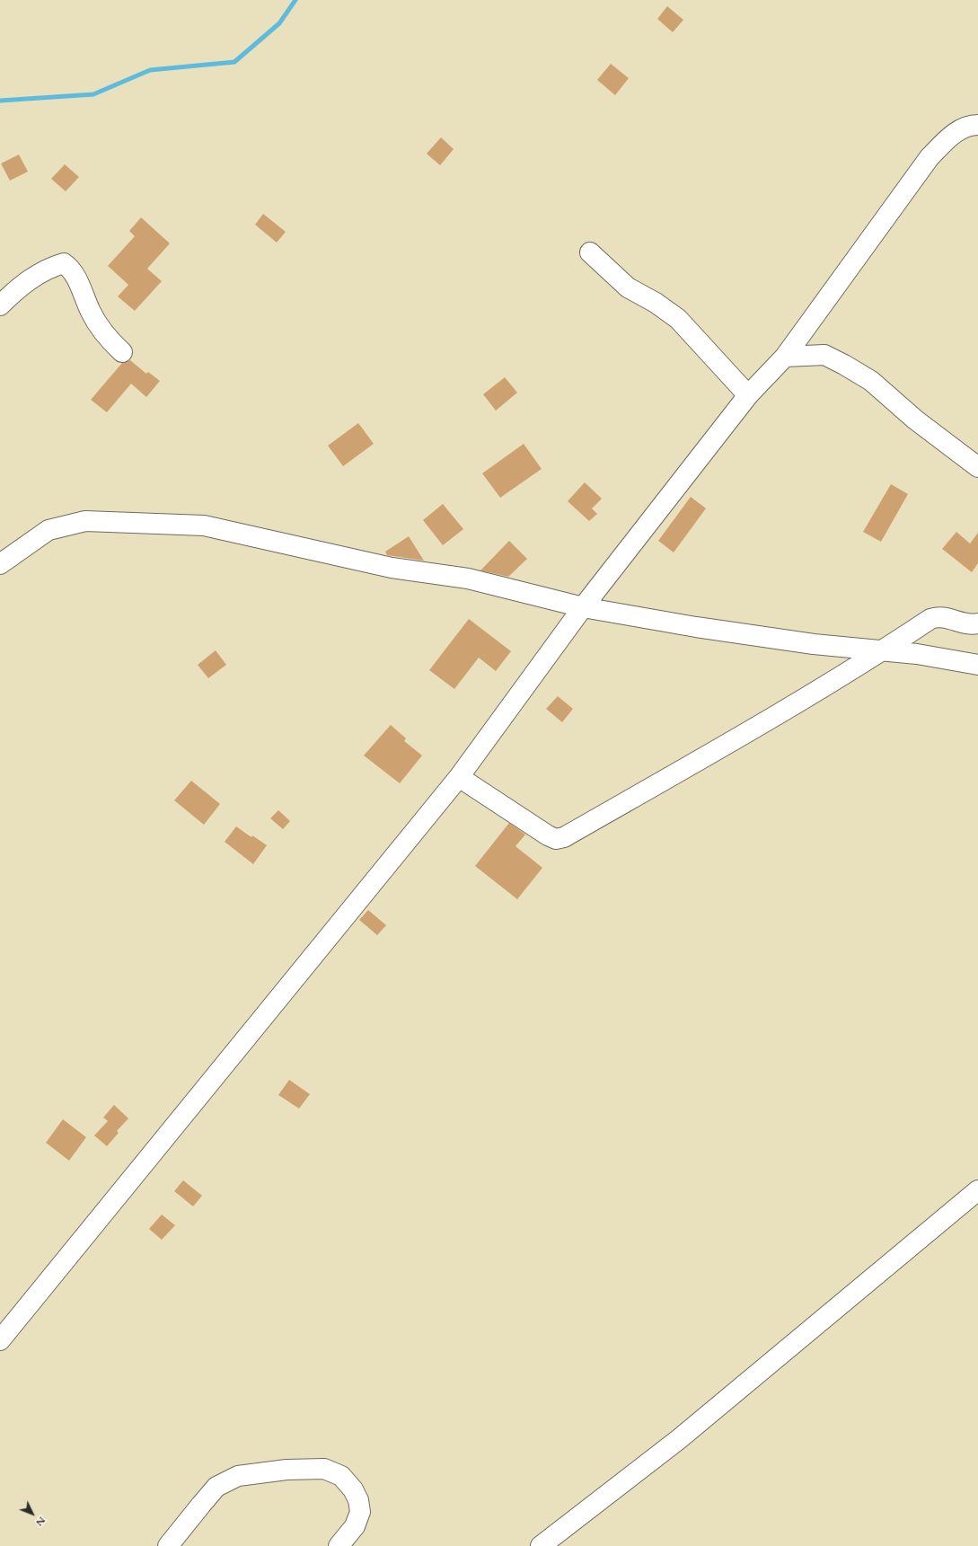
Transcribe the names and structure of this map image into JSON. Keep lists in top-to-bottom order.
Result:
{
  "north": "bottom right"
}
